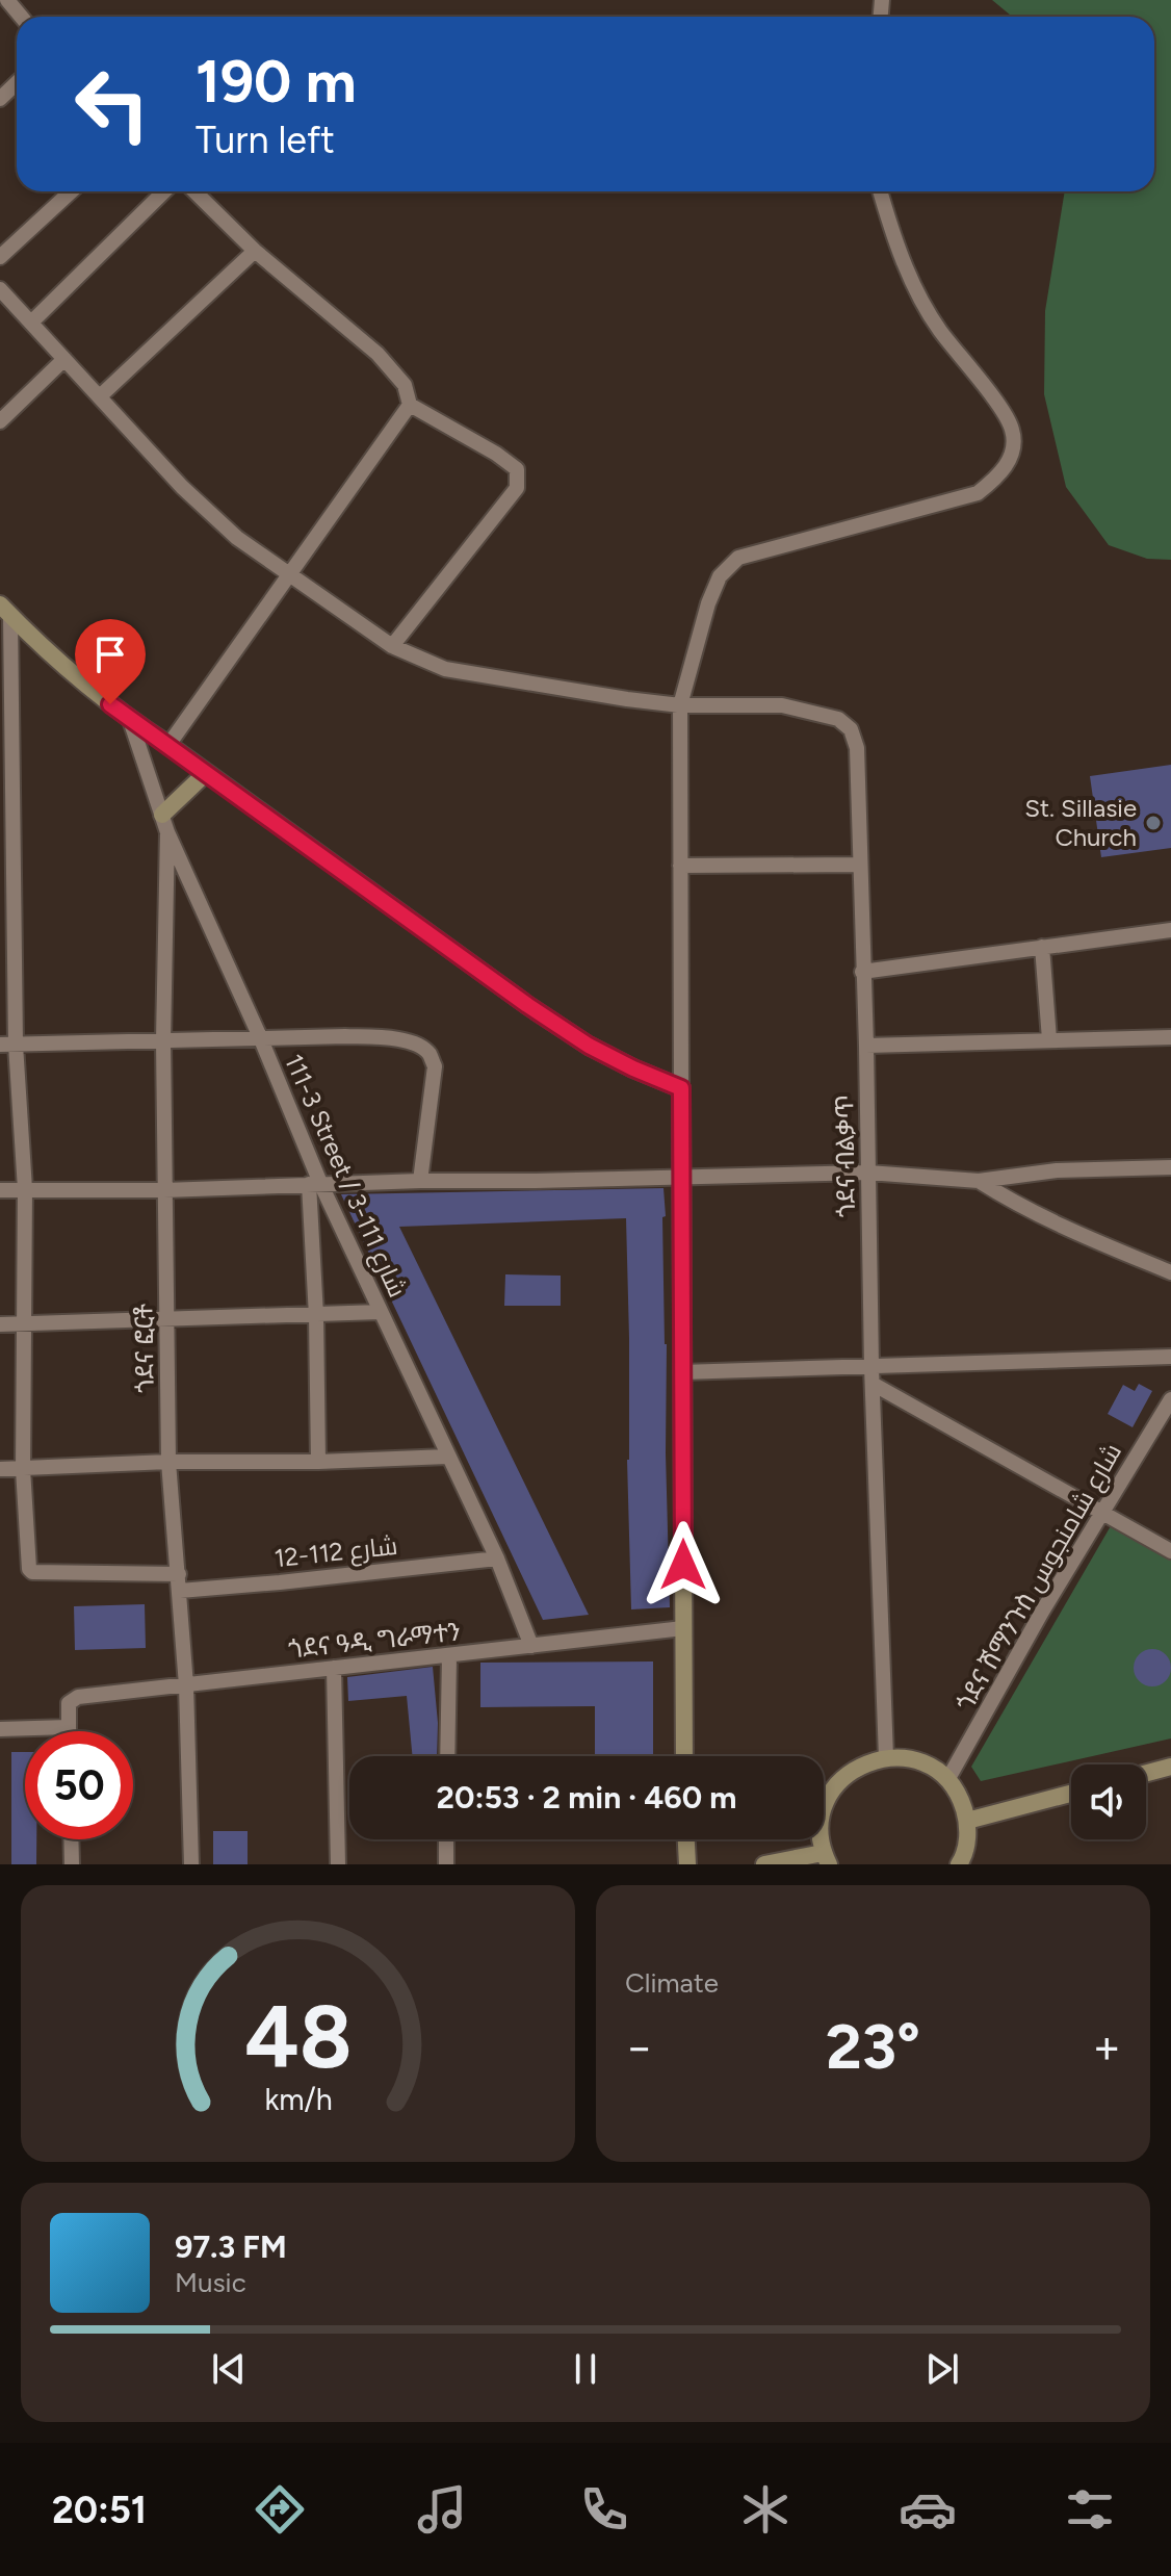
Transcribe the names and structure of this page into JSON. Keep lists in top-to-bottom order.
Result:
{
  "streets": {
    "street": [
      "ጎደና ብልቃጥ",
      "111-3 Street / شارع 111-3",
      "ጎደና ፎርቶ",
      "شارع 112-12",
      "ጎደና ሽማንጉስ شارع شامنجوس",
      "ጎደና ዓዲ ግራማተን"
    ]
  },
  "crossings": [
    ["111-3 Street / شارع 111-3", "ጎደና ፎርቶ"],
    ["111-3 Street / شارع 111-3", "شارع 112-12"],
    ["111-3 Street / شارع 111-3", "ጎደና ዓዲ ግራማተን"],
    ["ጎደና ፎርቶ", "شارع 112-12"],
    ["ጎደና ፎርቶ", "ጎደና ዓዲ ግራማተን"]
  ],
  "places": ["St. Sillasie Church"],
  "page": {
    "turn": ["190 m", "Turn left"],
    "limit": "50",
    "trip": "20:53 · 2 min · 460 m",
    "tile": "Climate",
    "heat": ["−", "23°", "+"],
    "song": ["97.3 FM", "Music"],
    "tabs": "20:51",
    "gauge": ["48", "km/h"]
  }
}
